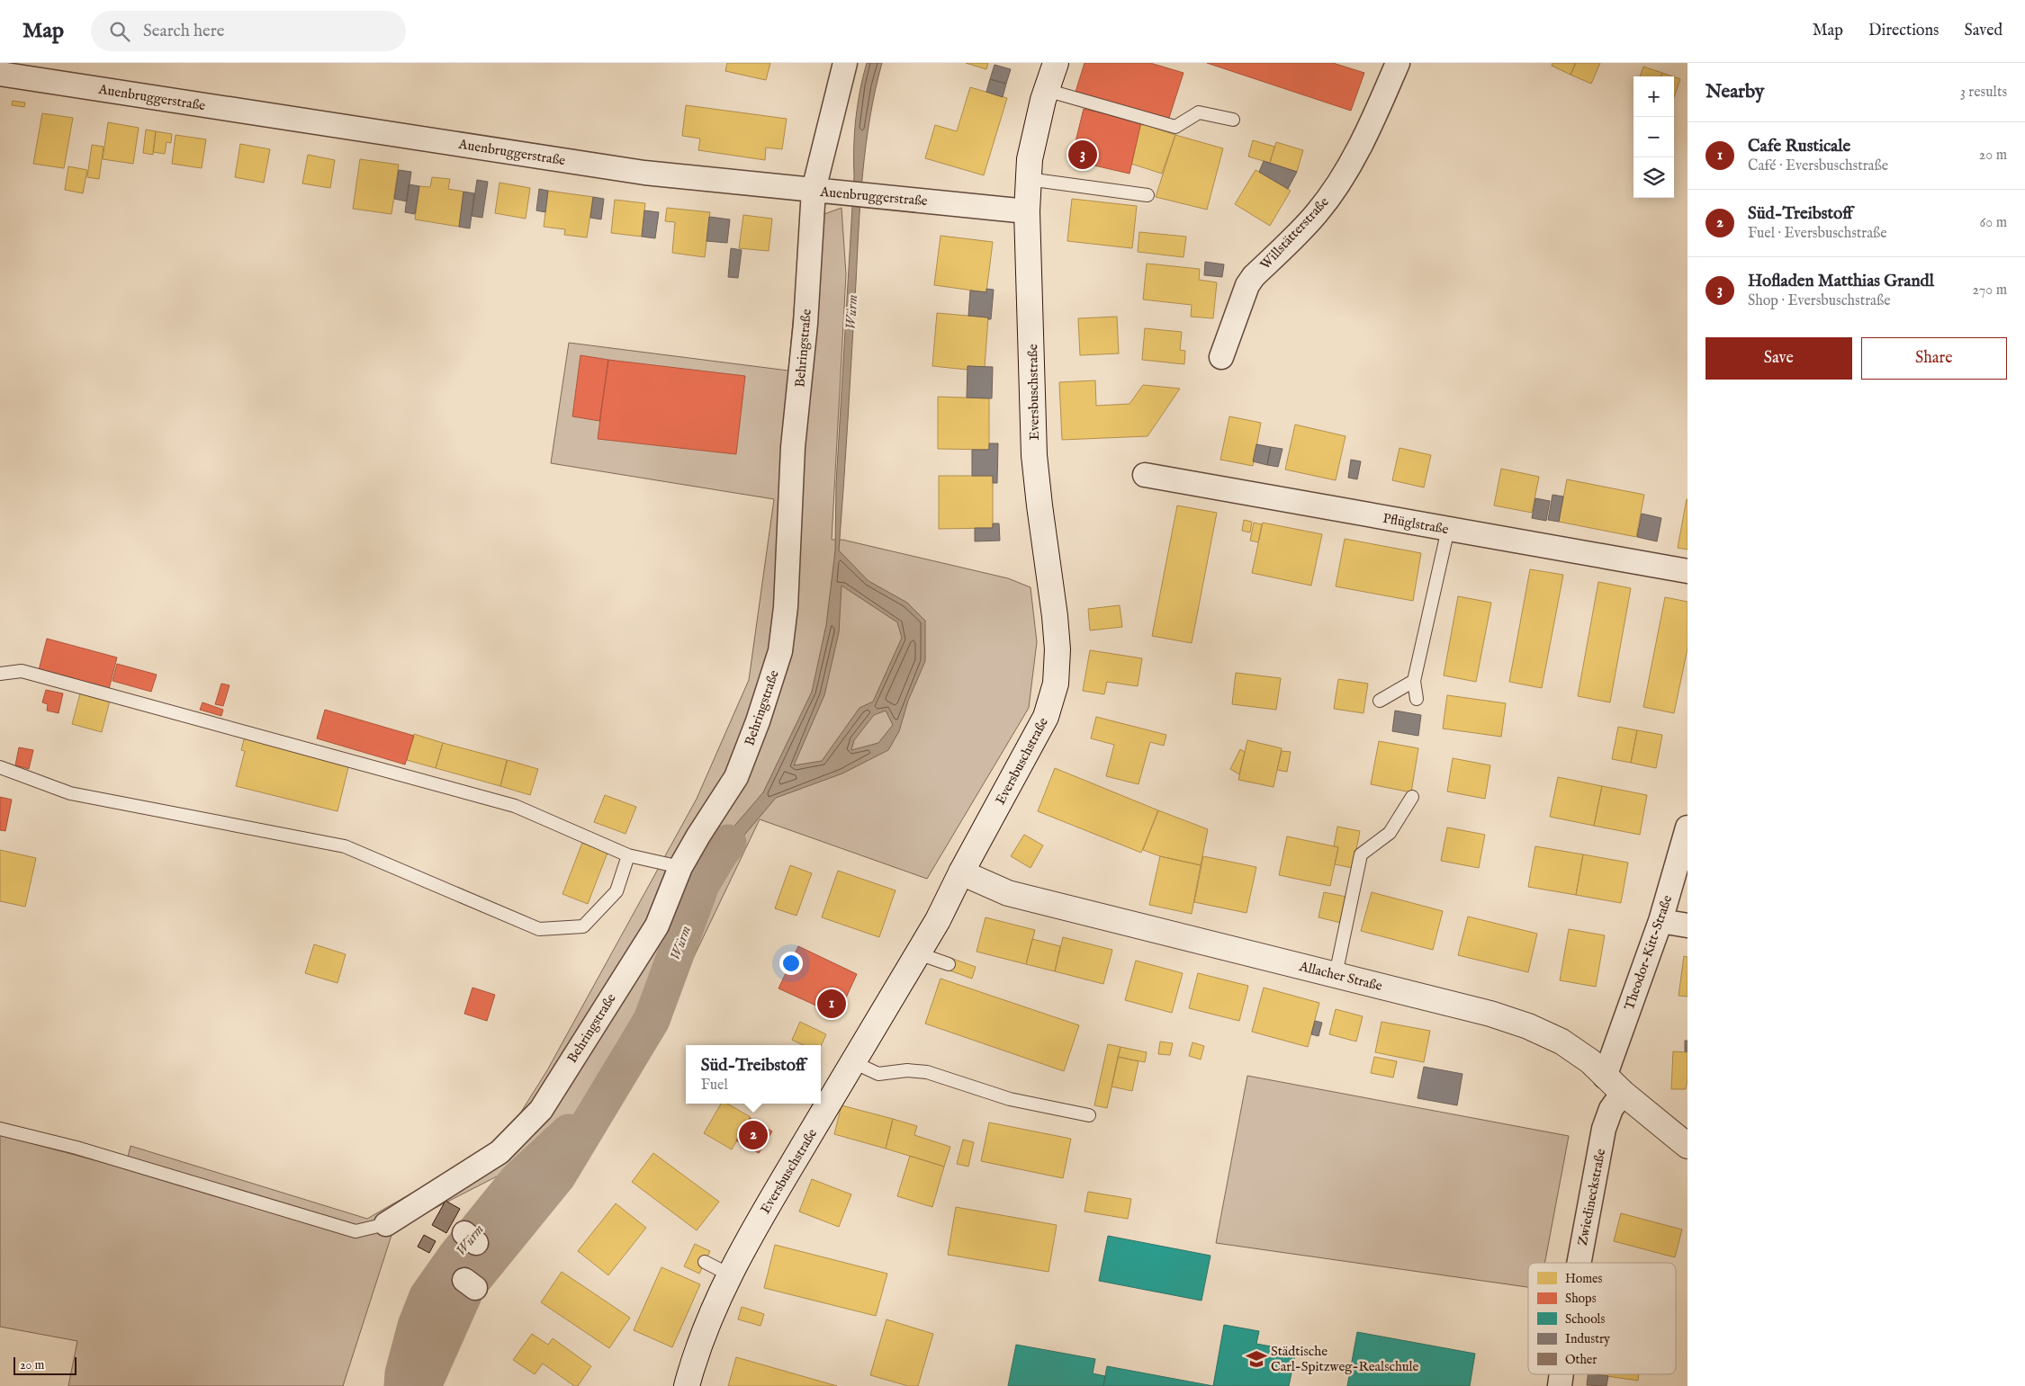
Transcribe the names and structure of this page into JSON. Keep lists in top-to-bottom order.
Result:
{
  "streets": {
    "main road": ["Eversbuschstraße", "Allacher Straße"],
    "street": [
      "Auenbruggerstraße",
      "Willstätterstraße",
      "Behringstraße",
      "Pflüglstraße",
      "Theodor-Kitt-Straße",
      "Zwiedineckstraße"
    ]
  },
  "crossings": [
    ["Auenbruggerstraße", "Behringstraße"],
    ["Auenbruggerstraße", "Eversbuschstraße"],
    ["Eversbuschstraße", "Allacher Straße"],
    ["Theodor-Kitt-Straße", "Allacher Straße"],
    ["Allacher Straße", "Zwiedineckstraße"]
  ],
  "water": ["Würm"],
  "places": {
    "school or university": ["Städtische Carl-Spitzweg-Realschule"]
  },
  "legend": [
    "Homes",
    "Shops",
    "Schools",
    "Industry",
    "Other"
  ],
  "scale_bar": "20 m",
  "page": {
    "header": "Map",
    "search": "Search here",
    "nav": ["Map", "Directions", "Saved"],
    "heading": ["Nearby", "3 results"],
    "map_buttons": ["+", "−"],
    "list": [
      {
        "mark": "1",
        "name": "Cafe Rusticale",
        "note": "Café · Eversbuschstraße",
        "value": "20 m"
      },
      {
        "mark": "2",
        "name": "Süd-Treibstoff",
        "note": "Fuel · Eversbuschstraße",
        "value": "60 m"
      },
      {
        "mark": "3",
        "name": "Hofladen Matthias Grandl",
        "note": "Shop · Eversbuschstraße",
        "value": "270 m"
      }
    ],
    "pins": ["3", "1", "2"],
    "buttons": ["Save", "Share"],
    "popup": ["Süd-Treibstoff", "Fuel"],
    "scale": "20 m"
  }
}
